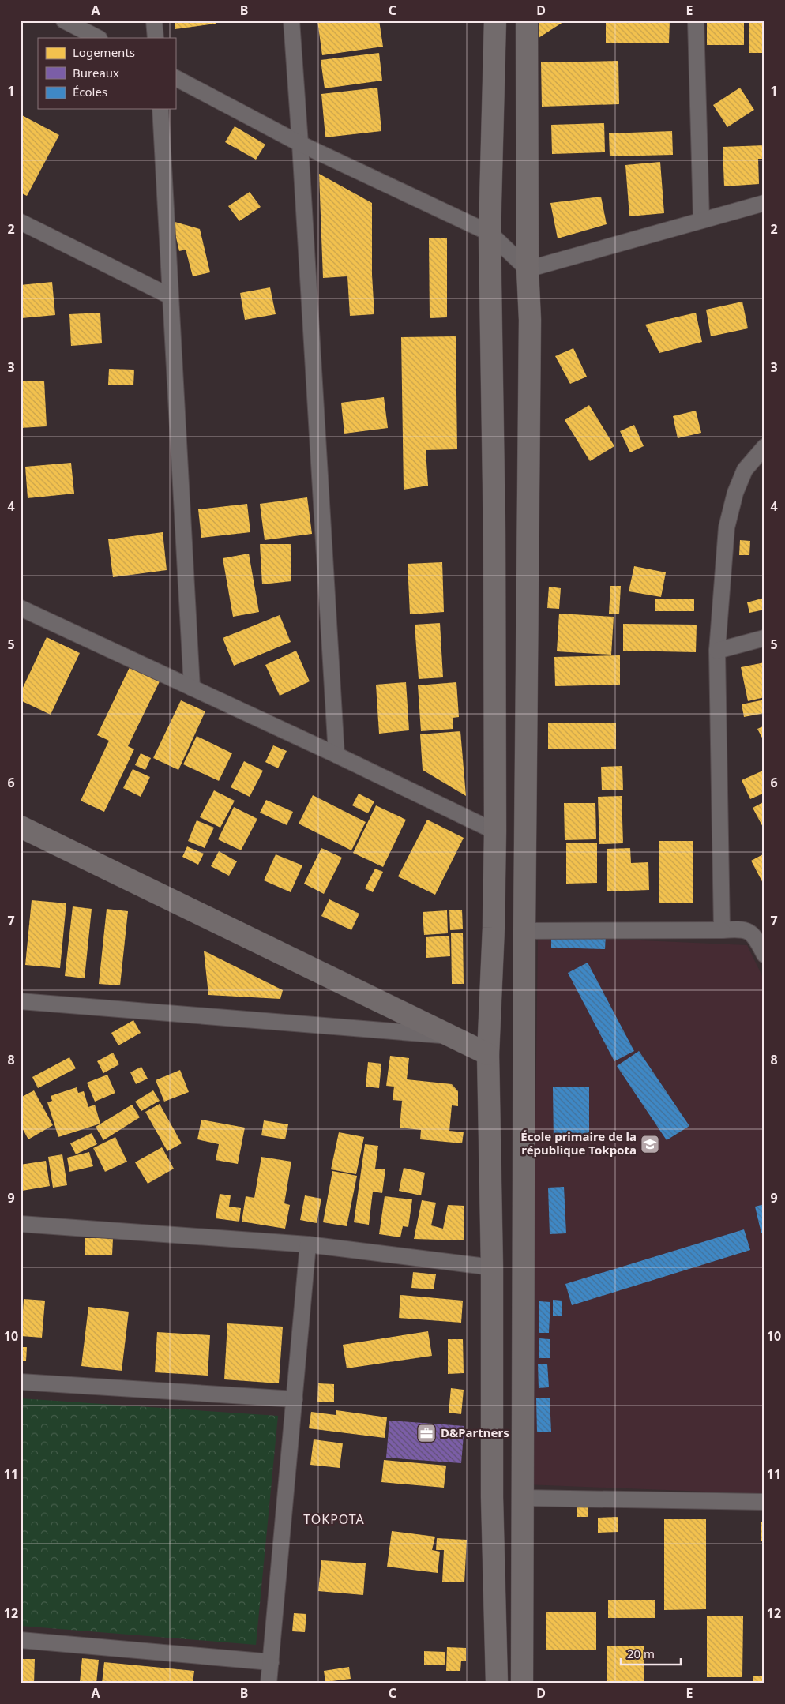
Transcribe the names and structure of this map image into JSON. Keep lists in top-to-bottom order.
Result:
{
  "districts": ["TOKPOTA"],
  "places": {
    "school or university": ["École primaire de la république Tokpota"],
    "office": ["D&Partners"]
  },
  "legend": ["Logements", "Bureaux", "Écoles"],
  "scale_bar": "20 m",
  "grid": {
    "columns": [
      "A",
      "B",
      "C",
      "D",
      "E"
    ],
    "rows": [
      "1",
      "2",
      "3",
      "4",
      "5",
      "6",
      "7",
      "8",
      "9",
      "10",
      "11",
      "12"
    ]
  }
}
